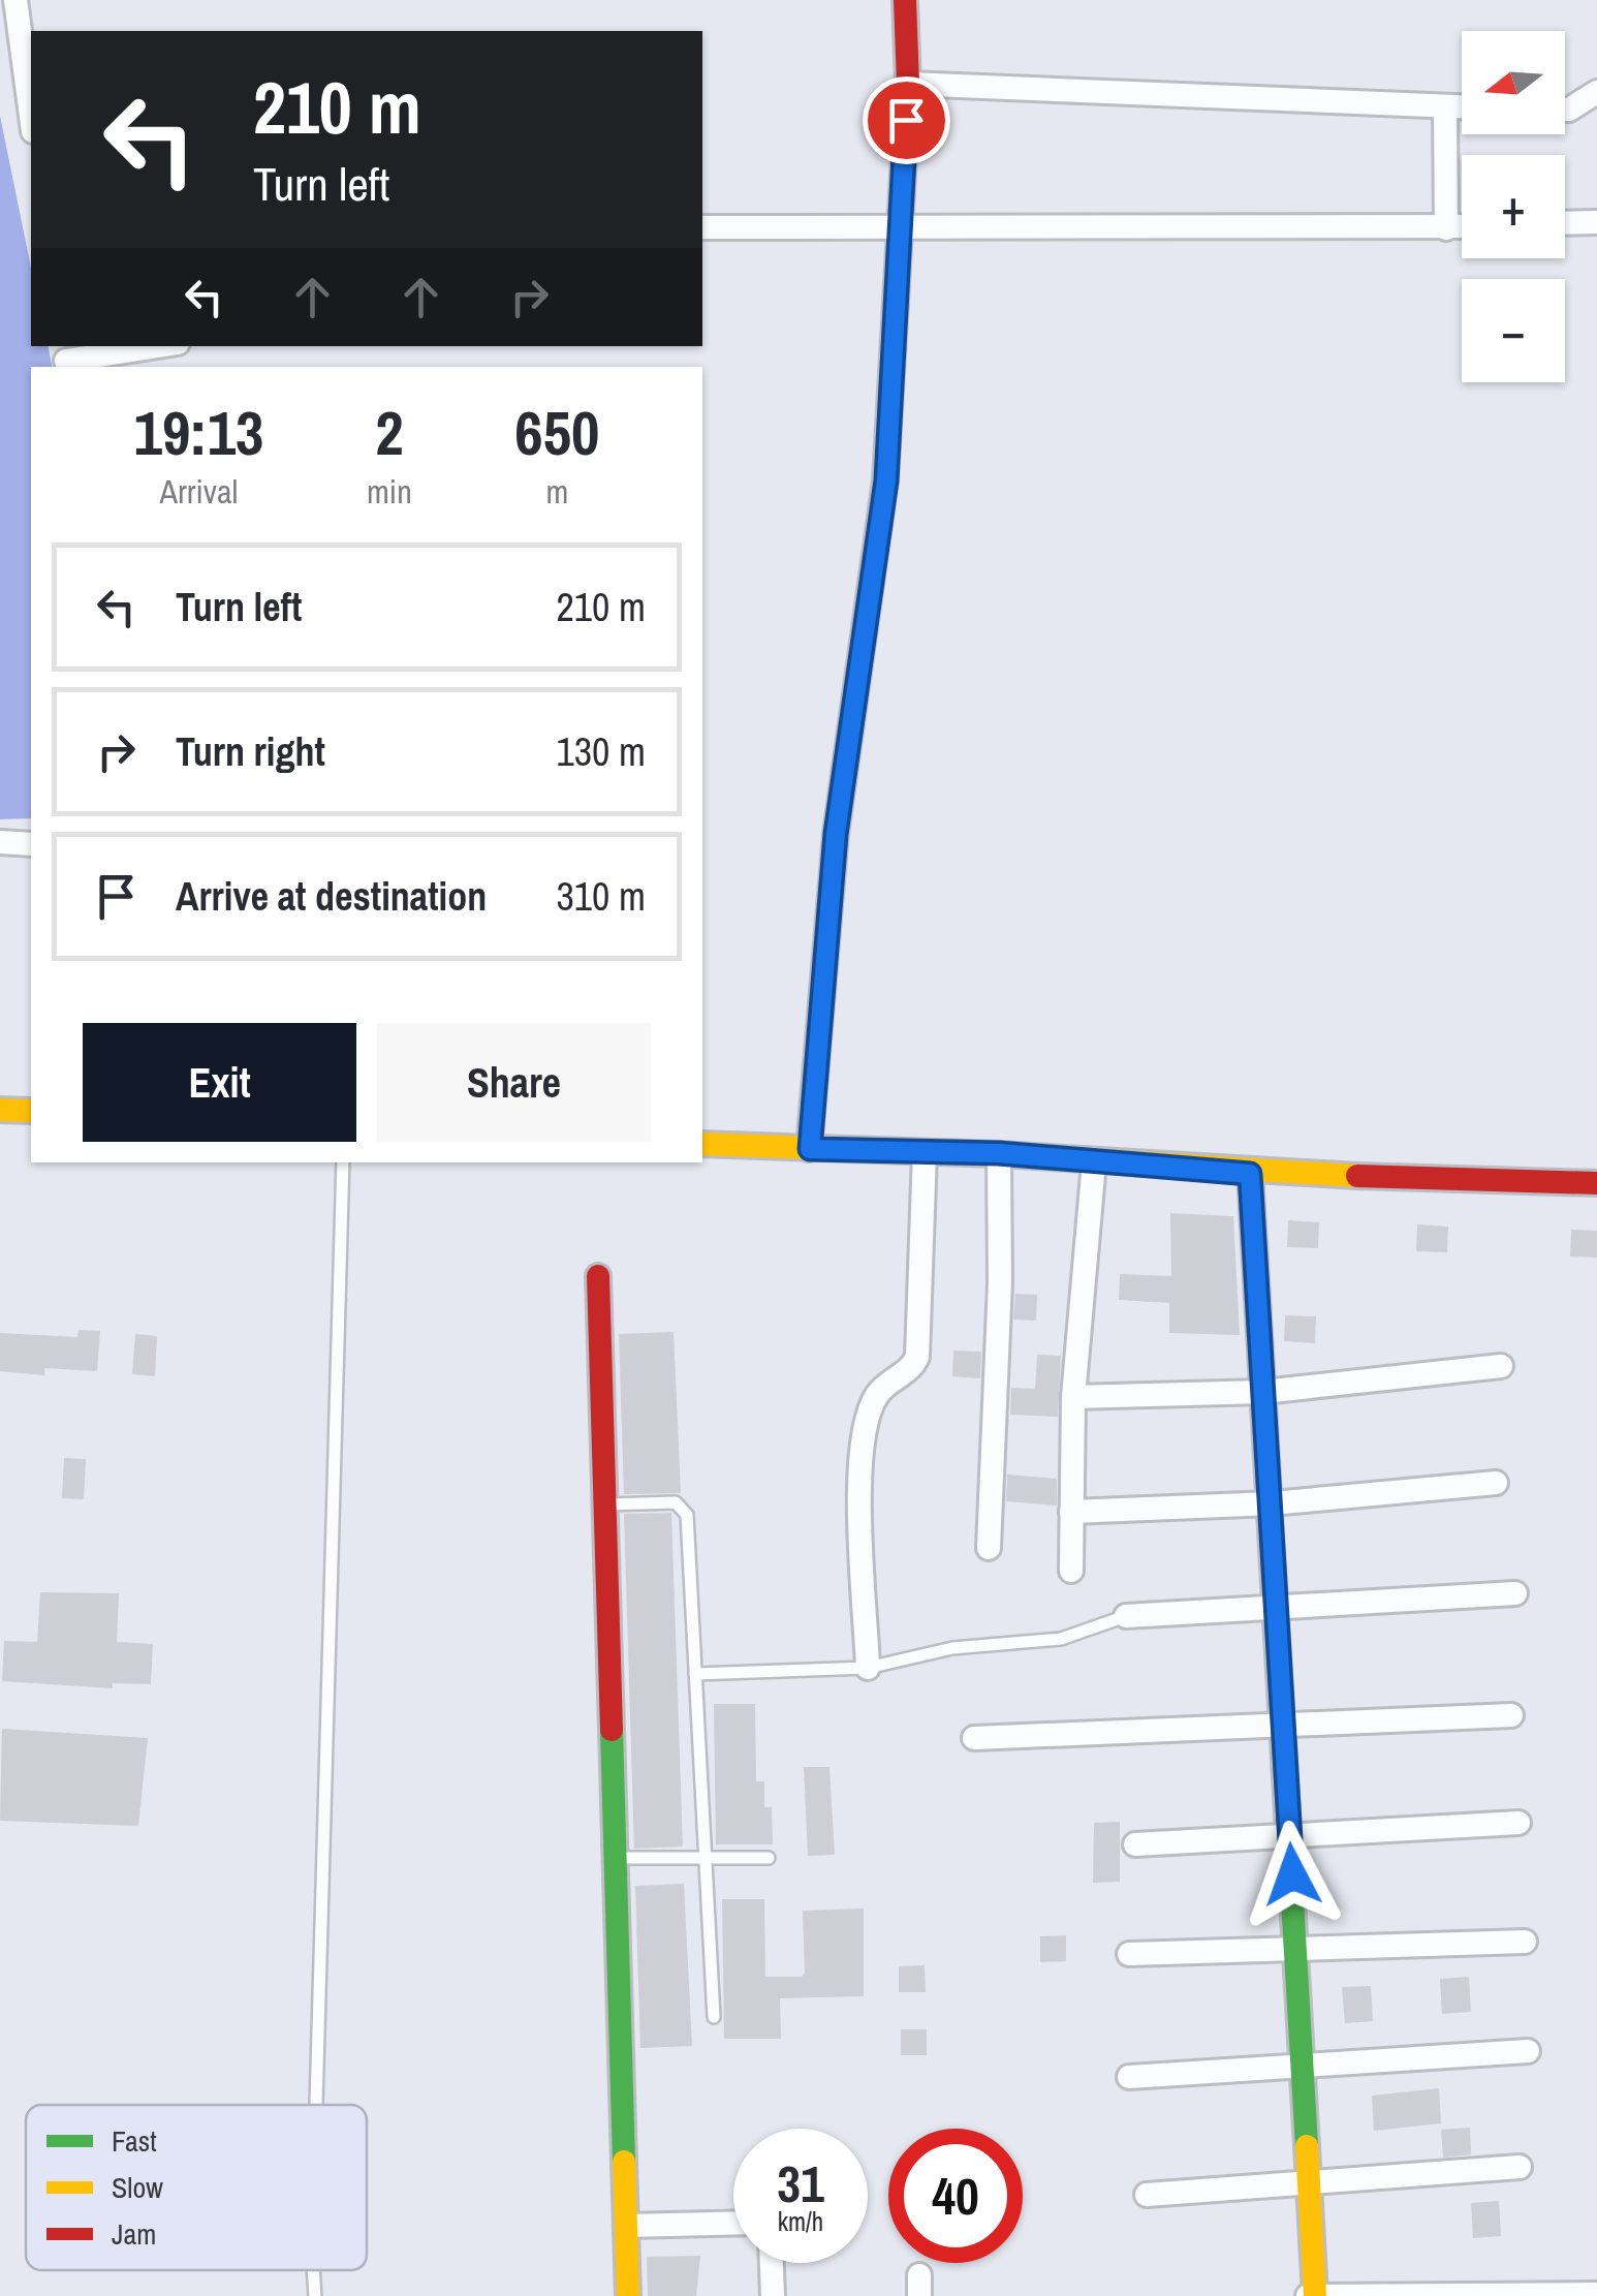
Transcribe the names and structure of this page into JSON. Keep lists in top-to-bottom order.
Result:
{
  "legend": ["Fast", "Slow", "Jam"],
  "north": "left",
  "page": {
    "map_buttons": ["+", "−"],
    "turn": ["210 m", "Turn left"],
    "eta": [
      "19:13",
      "Arrival",
      "2",
      "min",
      "650",
      "m"
    ],
    "list": [
      {
        "name": "Turn left",
        "value": "210 m"
      },
      {
        "name": "Turn right",
        "value": "130 m"
      },
      {
        "name": "Arrive at destination",
        "value": "310 m"
      }
    ],
    "buttons": ["Exit", "Share"],
    "speed": "31 km/h",
    "limit": "40"
  }
}
